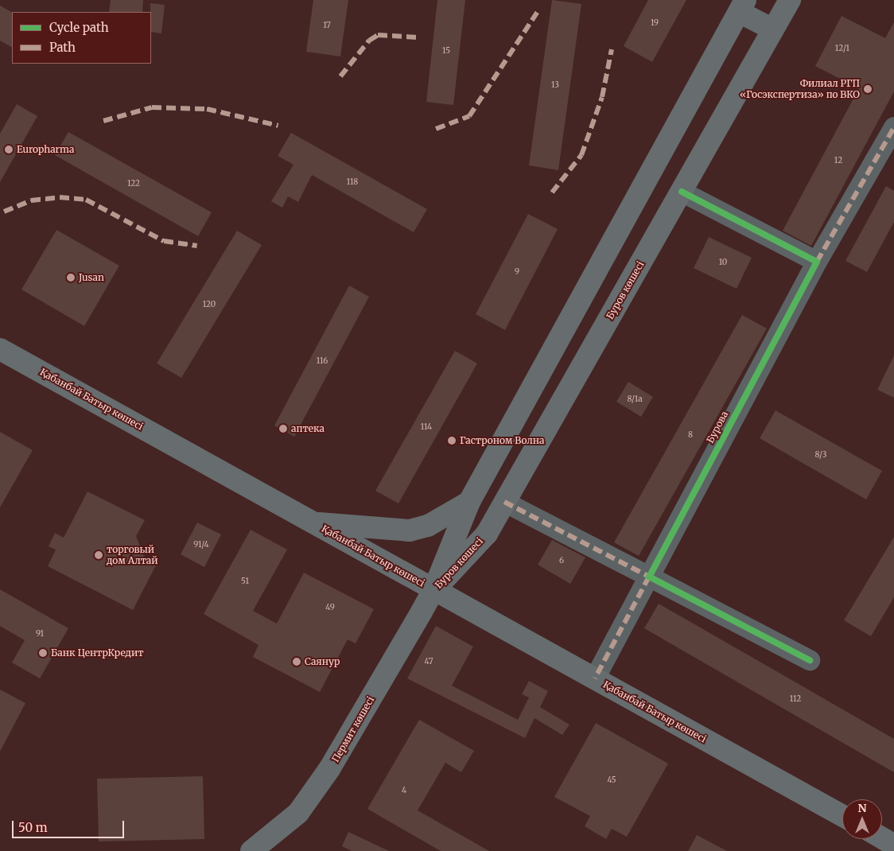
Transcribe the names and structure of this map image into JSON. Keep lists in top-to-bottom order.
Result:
{
  "streets": {
    "main road": ["Буров көшесі", "Қабанбай Батыр көшесі", "Пермит көшесі"],
    "street": ["Бурова"]
  },
  "crossings": [
    ["Буров көшесі", "Қабанбай Батыр көшесі"],
    ["Буров көшесі", "Пермит көшесі"],
    ["Қабанбай Батыр көшесі", "Бурова"],
    ["Қабанбай Батыр көшесі", "Пермит көшесі"]
  ],
  "places": [
    "Филиал РГП «Госэкспертиза» по ВКО",
    "Europharma",
    "Jusan",
    "аптека",
    "Гастроном Волна",
    "торговый дом Алтай",
    "Банк ЦентрКредит",
    "Саянур"
  ],
  "house_numbers": [
    "19",
    "17",
    "12/1",
    "15",
    "13",
    "12",
    "118",
    "122",
    "10",
    "9",
    "120",
    "116",
    "8/1а",
    "114",
    "8",
    "8/3",
    "91/4",
    "6",
    "51",
    "49",
    "91",
    "47",
    "112",
    "45",
    "4"
  ],
  "legend": ["Cycle path", "Path"],
  "scale_bar": "50 m",
  "north": "top"
}
